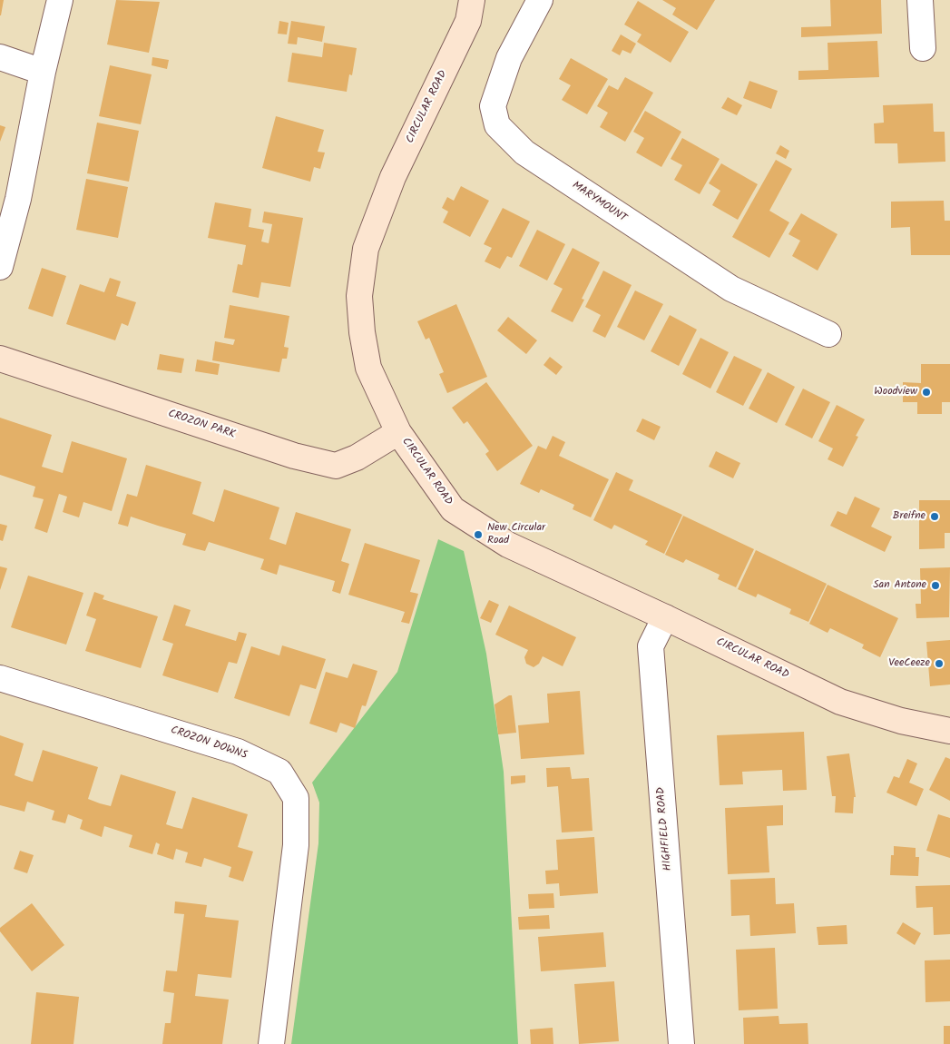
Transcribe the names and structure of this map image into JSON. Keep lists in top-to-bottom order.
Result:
{
  "streets": {
    "street": [
      "CIRCULAR ROAD",
      "MARYMOUNT",
      "CROZON PARK",
      "CROZON DOWNS",
      "HIGHFIELD ROAD"
    ]
  },
  "crossings": [
    ["CIRCULAR ROAD", "CROZON PARK"],
    ["CIRCULAR ROAD", "HIGHFIELD ROAD"]
  ],
  "places": [
    "Woodview",
    "Breifne",
    "New Circular Road",
    "San Antone",
    "VeeCeeze"
  ]
}
